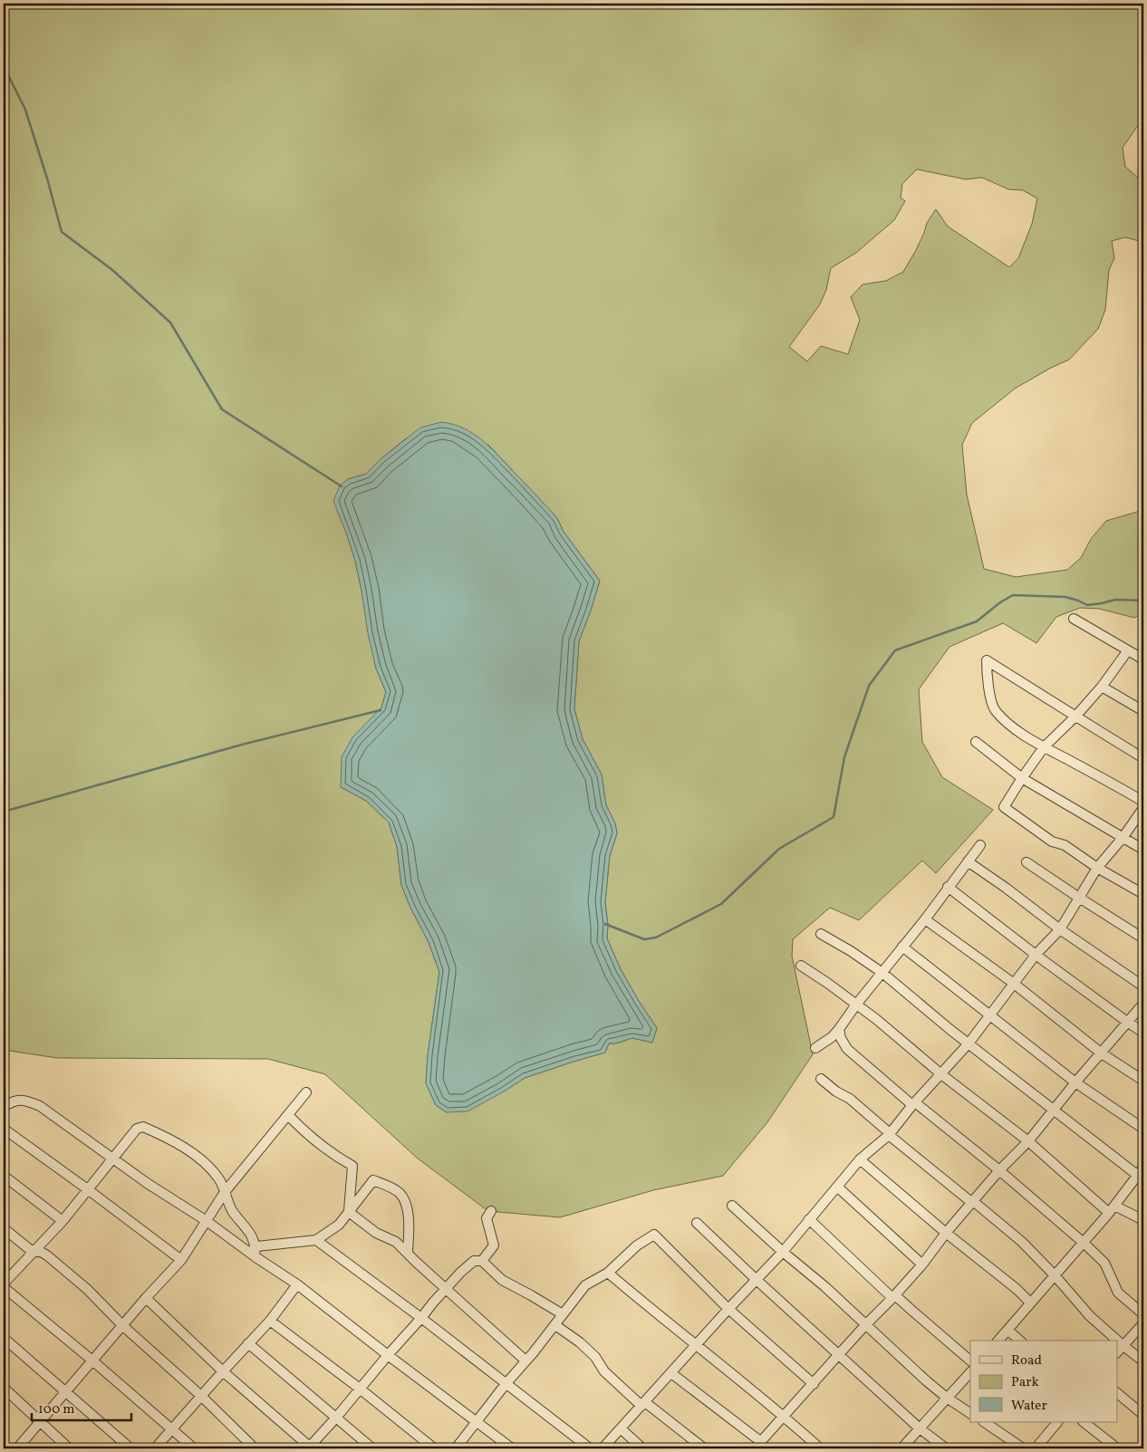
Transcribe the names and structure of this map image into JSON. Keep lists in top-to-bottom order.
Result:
{
  "legend": ["Road", "Park", "Water"],
  "scale_bar": "100 m"
}
